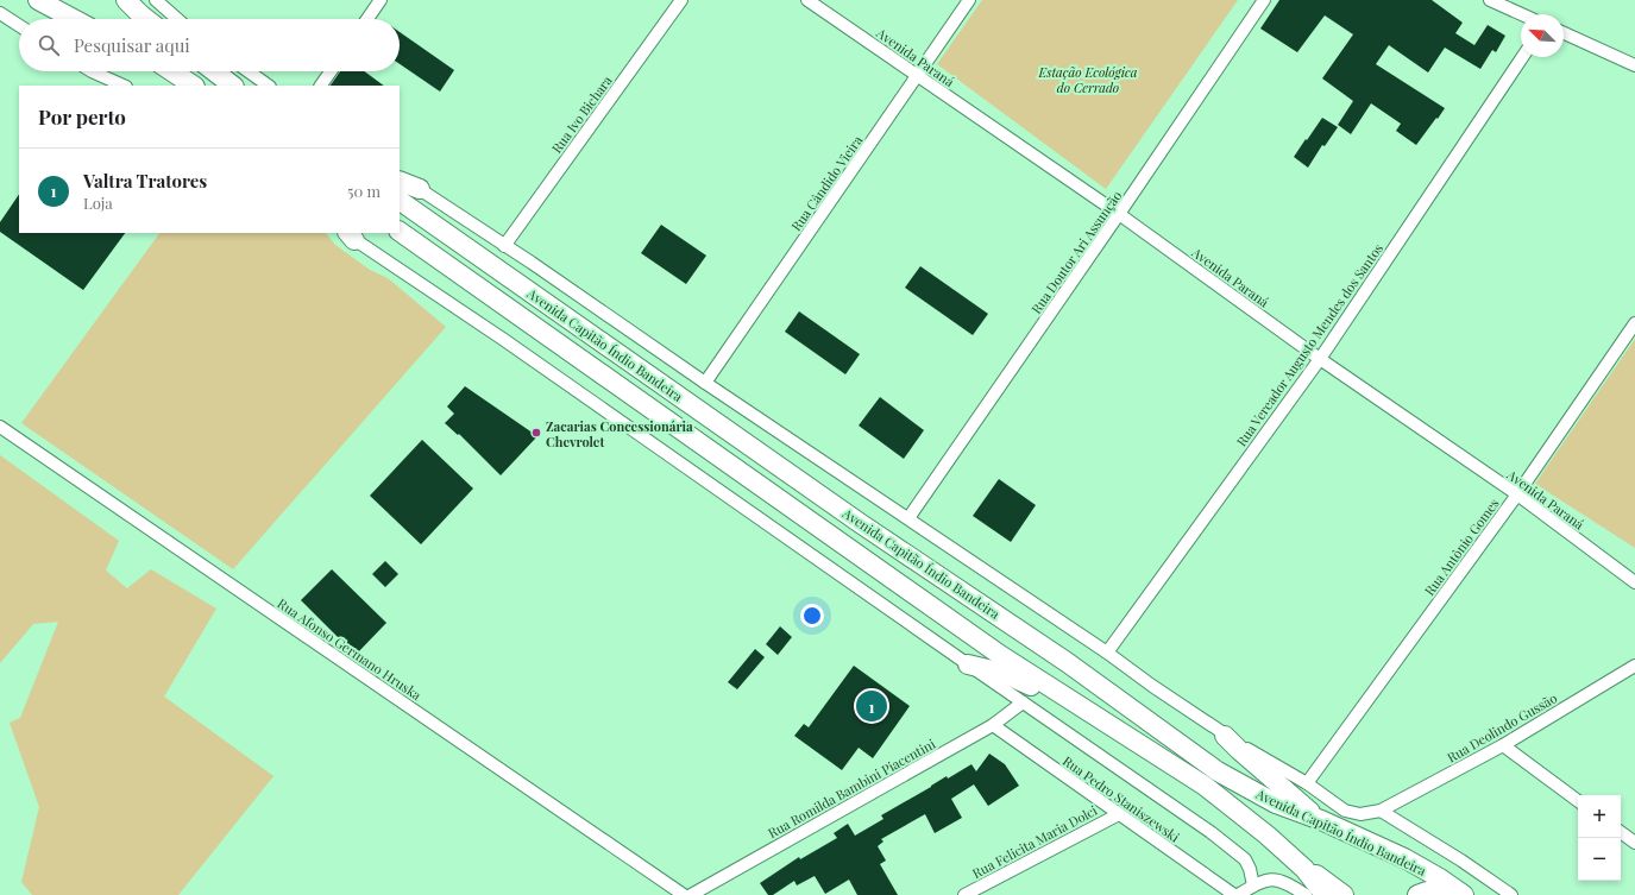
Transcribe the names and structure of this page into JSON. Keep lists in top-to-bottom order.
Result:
{
  "streets": {
    "main road": ["Avenida Capitão Índio Bandeira"],
    "street": [
      "Avenida Paraná",
      "Rua Ivo Bichara",
      "Rua Cândido Vieira",
      "Rua Doutor Ari Assunção",
      "Rua Vereador Augusto Mendes dos Santos",
      "Rua Antônio Gomes",
      "Rua Afonso Germano Hruska",
      "Rua Deolindo Gussão",
      "Rua Romilda Bambini Piacentini",
      "Rua Pedro Staniszewski",
      "Rua Felicita Maria Dolci"
    ]
  },
  "crossings": [
    ["Avenida Paraná", "Rua Cândido Vieira"],
    ["Avenida Paraná", "Rua Doutor Ari Assunção"],
    ["Avenida Paraná", "Rua Vereador Augusto Mendes dos Santos"],
    ["Avenida Paraná", "Rua Antônio Gomes"],
    ["Rua Romilda Bambini Piacentini", "Rua Pedro Staniszewski"],
    ["Rua Pedro Staniszewski", "Rua Felicita Maria Dolci"]
  ],
  "parks": ["Estação Ecológica do Cerrado"],
  "places": ["Zacarias Concessionária Chevrolet"],
  "north": "top left",
  "page": {
    "search": "Pesquisar aqui",
    "heading": "Por perto",
    "list": [
      {
        "mark": "1",
        "name": "Valtra Tratores",
        "note": "Loja",
        "value": "50 m"
      }
    ],
    "pins": "1",
    "map_buttons": ["+", "−"]
  }
}
